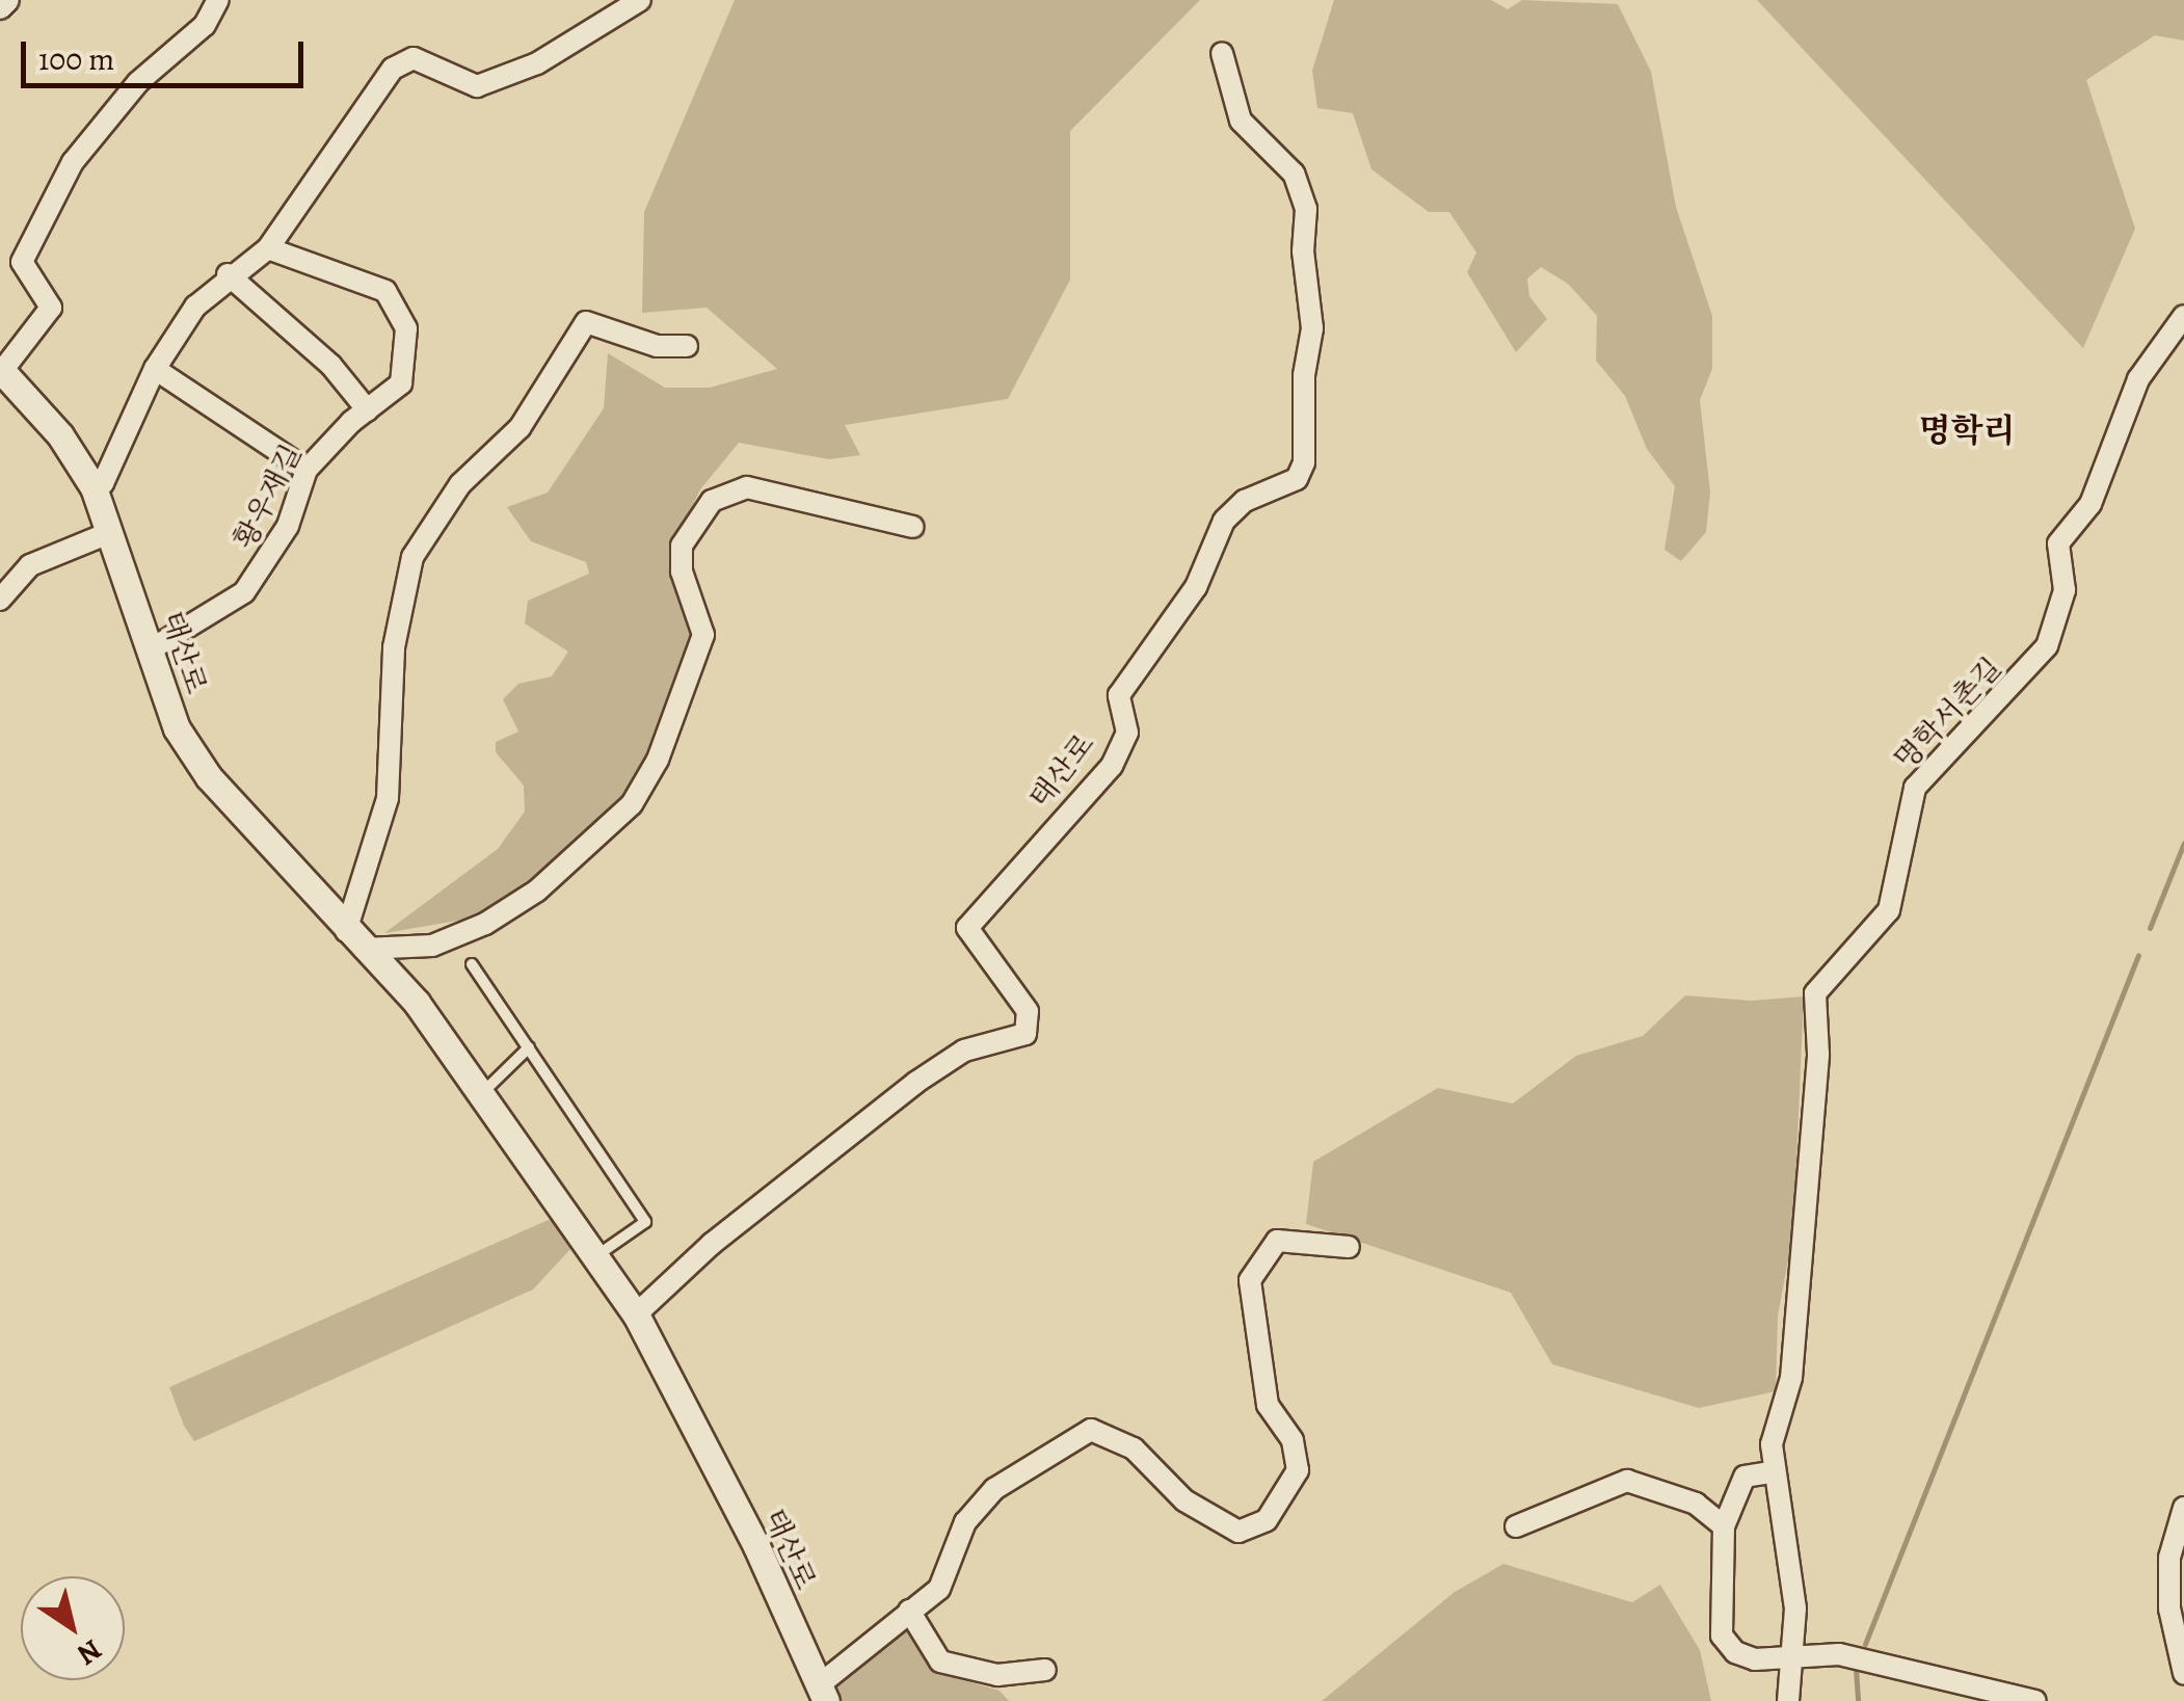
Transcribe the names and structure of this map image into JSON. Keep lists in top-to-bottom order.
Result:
{
  "streets": {
    "street": ["황우재길", "태산로", "명학서촌길"]
  },
  "crossings": [
    ["황우재길", "태산로"]
  ],
  "districts": ["명학리"],
  "scale_bar": "100 m",
  "north": "bottom right"
}
